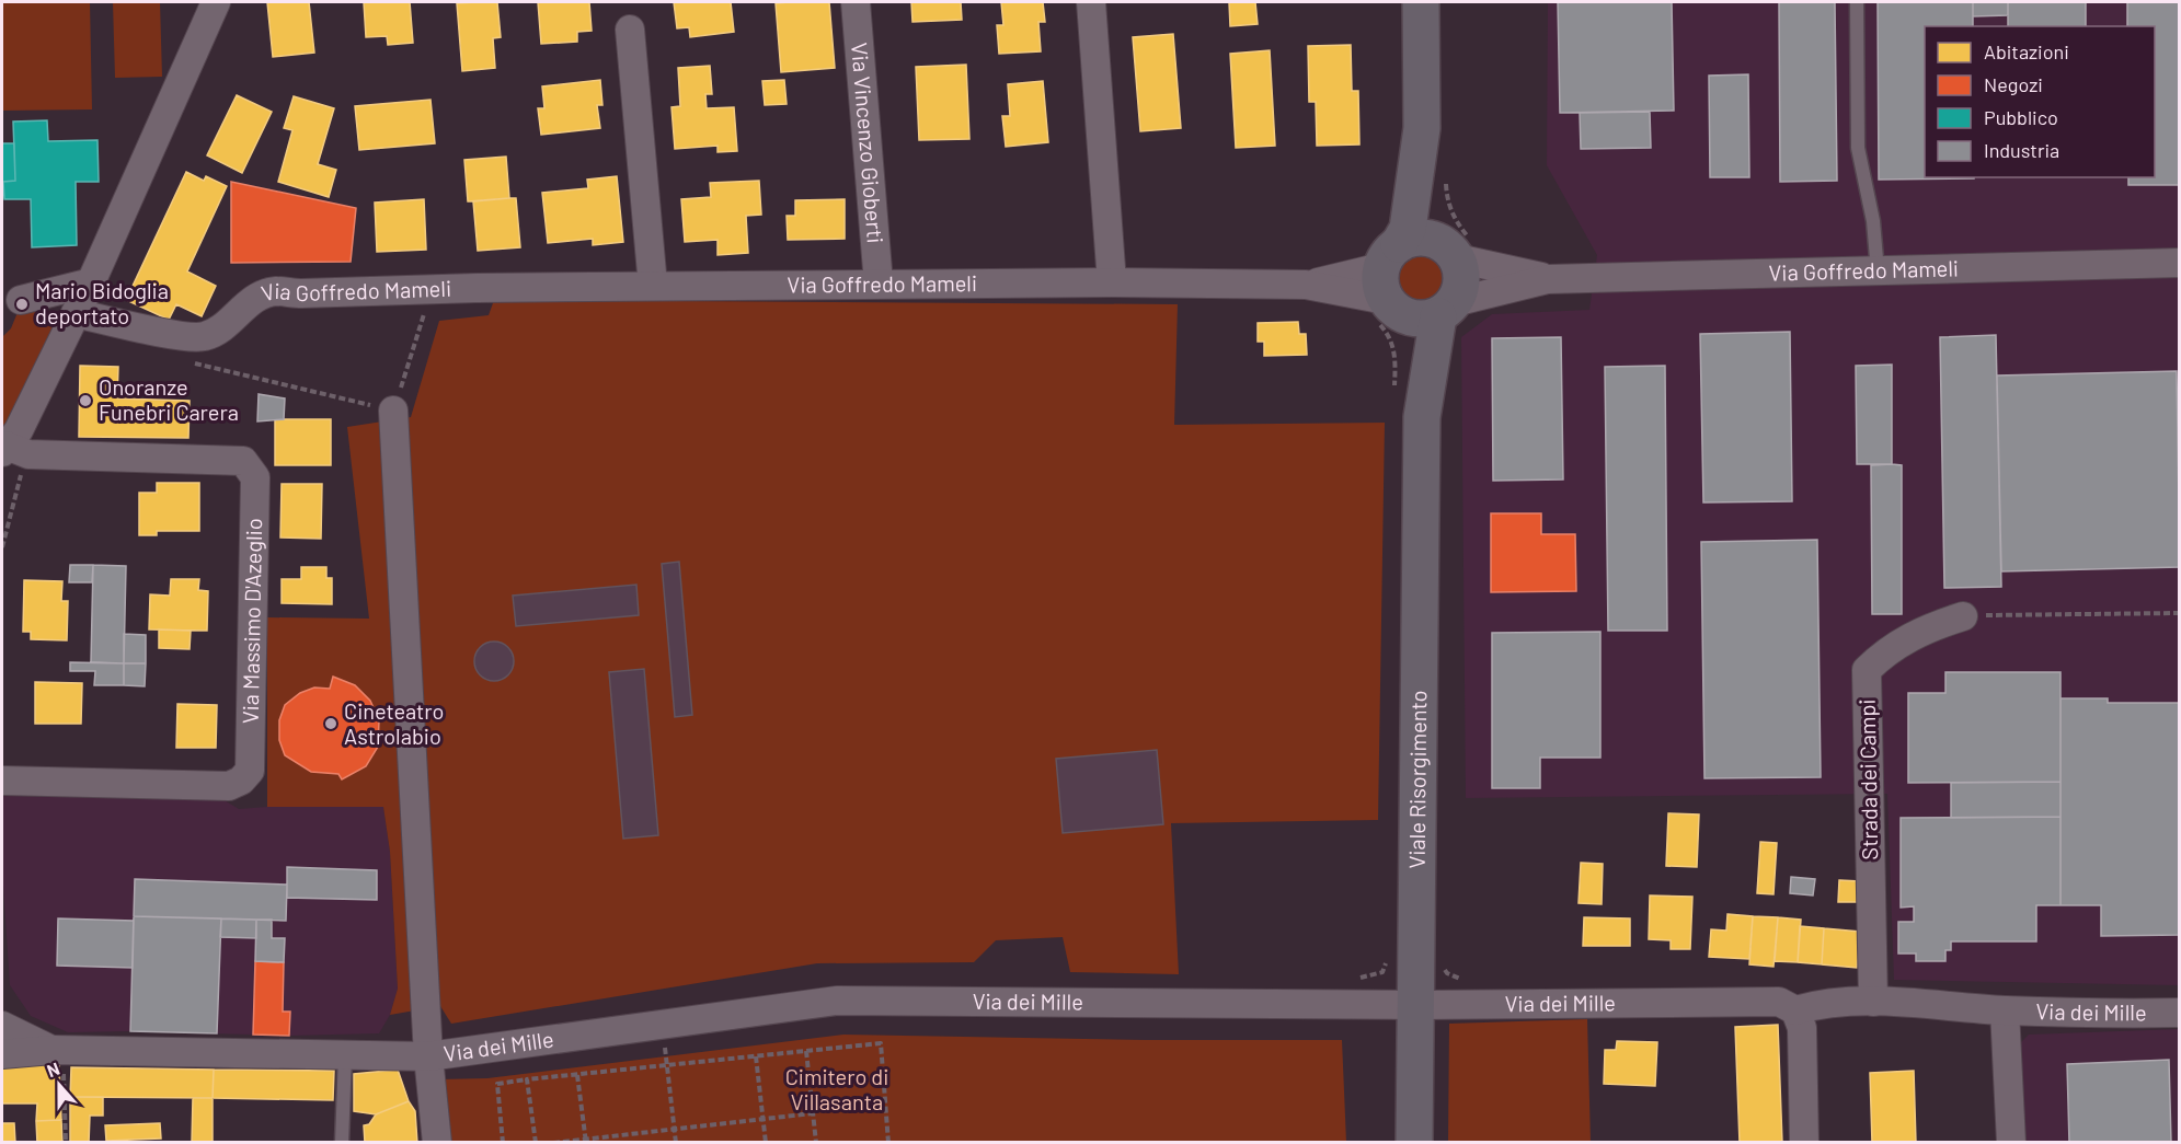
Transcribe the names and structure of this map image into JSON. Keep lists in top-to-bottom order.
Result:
{
  "streets": {
    "street": [
      "Via Vincenzo Gioberti",
      "Via Goffredo Mameli",
      "Via Massimo D'Azeglio",
      "Viale Risorgimento",
      "Strada dei Campi",
      "Via dei Mille"
    ]
  },
  "crossings": [
    ["Via Vincenzo Gioberti", "Via Goffredo Mameli"],
    ["Via Goffredo Mameli", "Viale Risorgimento"],
    ["Viale Risorgimento", "Via dei Mille"],
    ["Strada dei Campi", "Via dei Mille"]
  ],
  "parks": ["Cimitero di Villasanta"],
  "places": ["Mario Bidoglia deportato", "Onoranze Funebri Carera", "Cineteatro Astrolabio"],
  "legend": [
    "Abitazioni",
    "Negozi",
    "Pubblico",
    "Industria"
  ],
  "north": "top"
}
